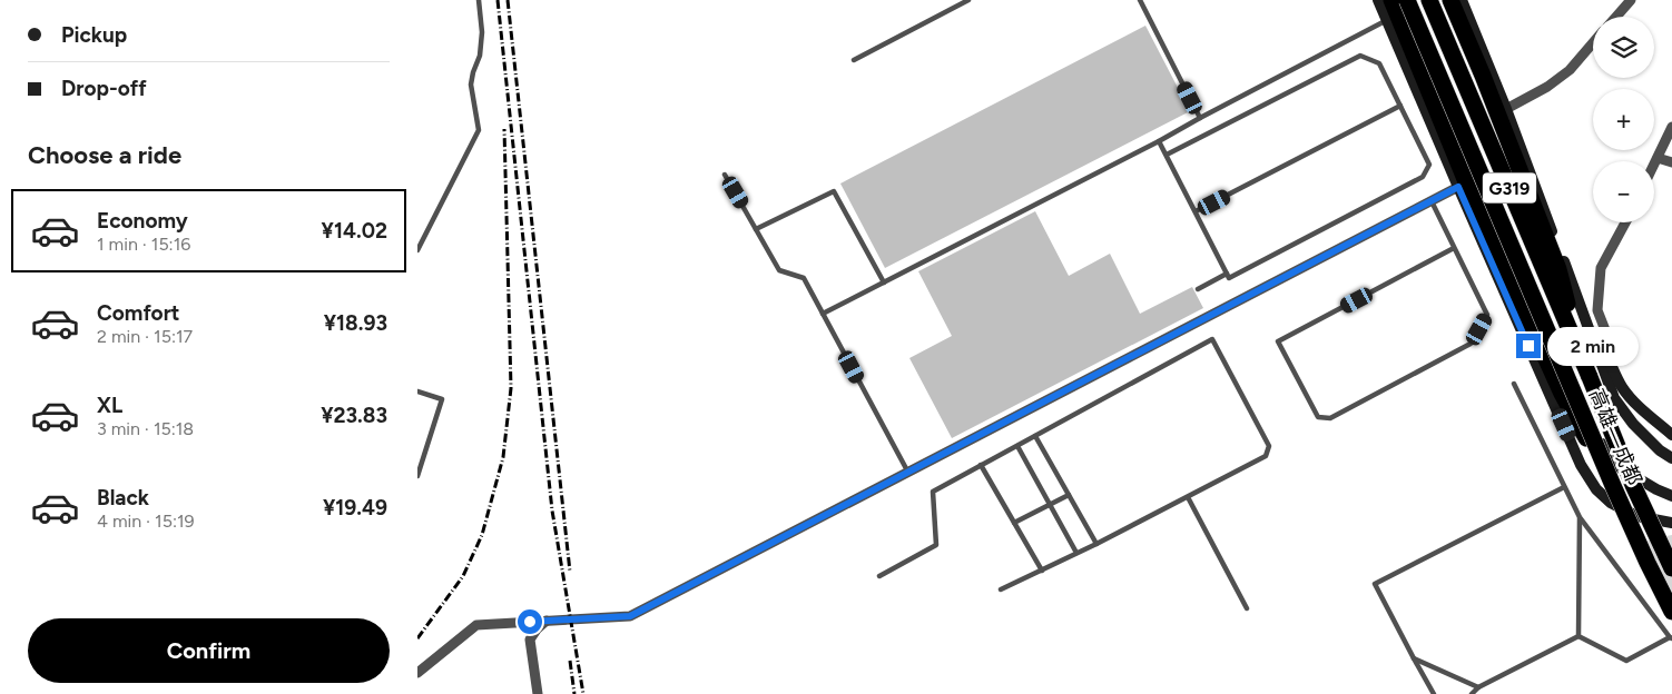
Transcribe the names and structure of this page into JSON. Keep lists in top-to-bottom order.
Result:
{
  "streets": {
    "highway": ["G319", "高雄—成都"]
  },
  "page": {
    "banner": ["Pickup", "Drop-off"],
    "map_buttons": ["+", "−"],
    "heading": "Choose a ride",
    "list": [
      {
        "name": "Economy",
        "note": "1 min · 15:16",
        "value": "¥14.02"
      },
      {
        "name": "Comfort",
        "note": "2 min · 15:17",
        "value": "¥18.93"
      },
      {
        "name": "XL",
        "note": "3 min · 15:18",
        "value": "¥23.83"
      },
      {
        "name": "Black",
        "note": "4 min · 15:19",
        "value": "¥19.49"
      }
    ],
    "bubble": "2 min",
    "buttons": "Confirm"
  }
}
